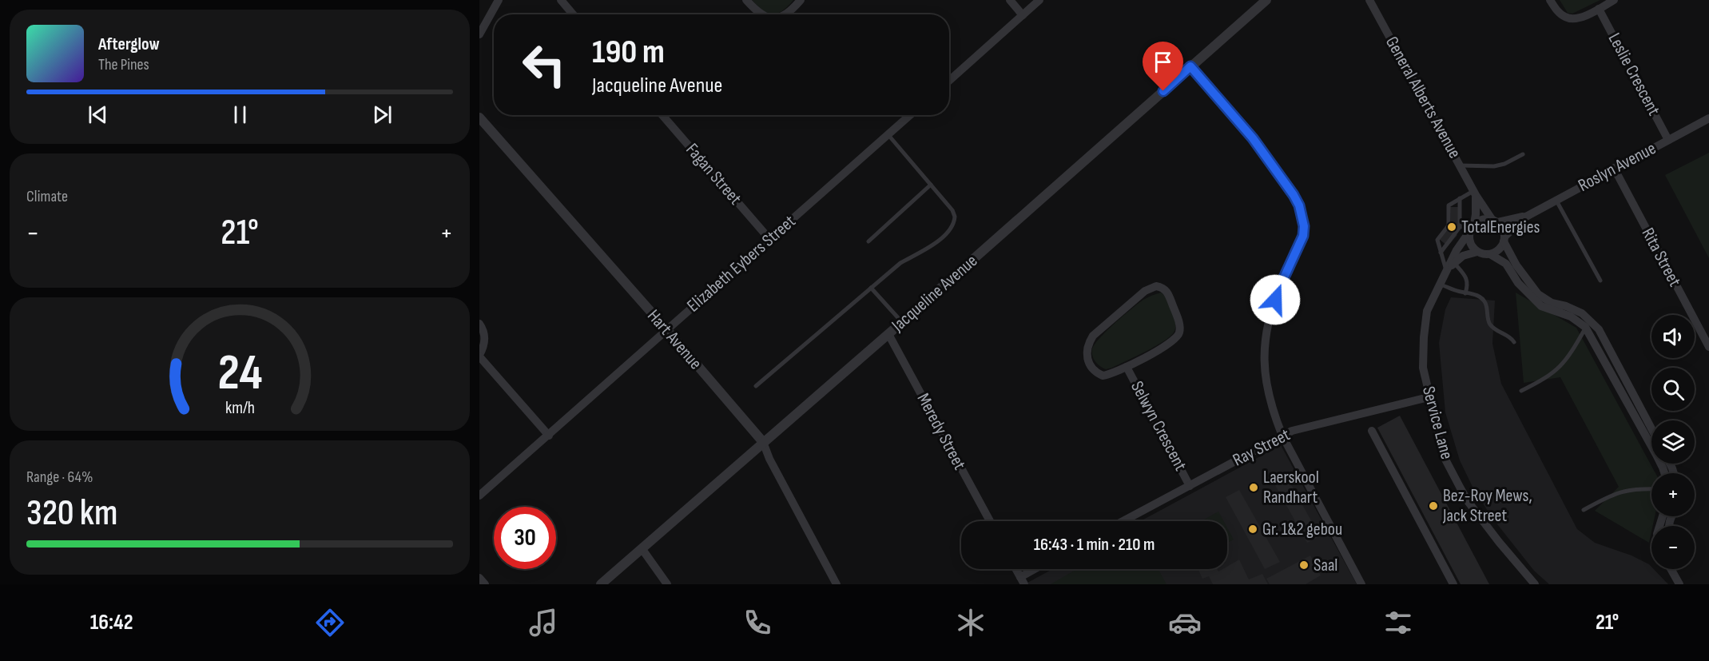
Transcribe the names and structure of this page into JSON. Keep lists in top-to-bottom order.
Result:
{
  "streets": {
    "street": [
      "Leslie Crescent",
      "General Alberts Avenue",
      "Roslyn Avenue",
      "Fagan Street",
      "Rita Street",
      "Elizabeth Eybers Street",
      "Jacqueline Avenue",
      "Hart Avenue",
      "Service Lane",
      "Selwyn Crescent",
      "Meredy Street",
      "Ray Street"
    ]
  },
  "crossings": [
    ["Leslie Crescent", "Roslyn Avenue"],
    ["General Alberts Avenue", "Service Lane"],
    ["Roslyn Avenue", "Rita Street"],
    ["Fagan Street", "Elizabeth Eybers Street"],
    ["Elizabeth Eybers Street", "Hart Avenue"],
    ["Jacqueline Avenue", "Hart Avenue"],
    ["Jacqueline Avenue", "Meredy Street"],
    ["Service Lane", "Ray Street"],
    ["Selwyn Crescent", "Ray Street"]
  ],
  "places": [
    "TotalEnergies",
    "Laerskool Randhart",
    "Bez-Roy Mews, Jack Street",
    "Gr. 1&2 gebou",
    "Saal"
  ],
  "page": {
    "turn": ["190 m", "Jacqueline Avenue"],
    "song": ["Afterglow", "The Pines"],
    "tile": [
      "Climate",
      ["Range · 64%", "320 km"]
    ],
    "heat": ["−", "21°", "+"],
    "map_buttons": ["+", "−"],
    "limit": "30",
    "trip": "16:43 · 1 min · 210 m",
    "tabs": ["16:42", "21°"],
    "gauge": ["24", "km/h"]
  }
}
